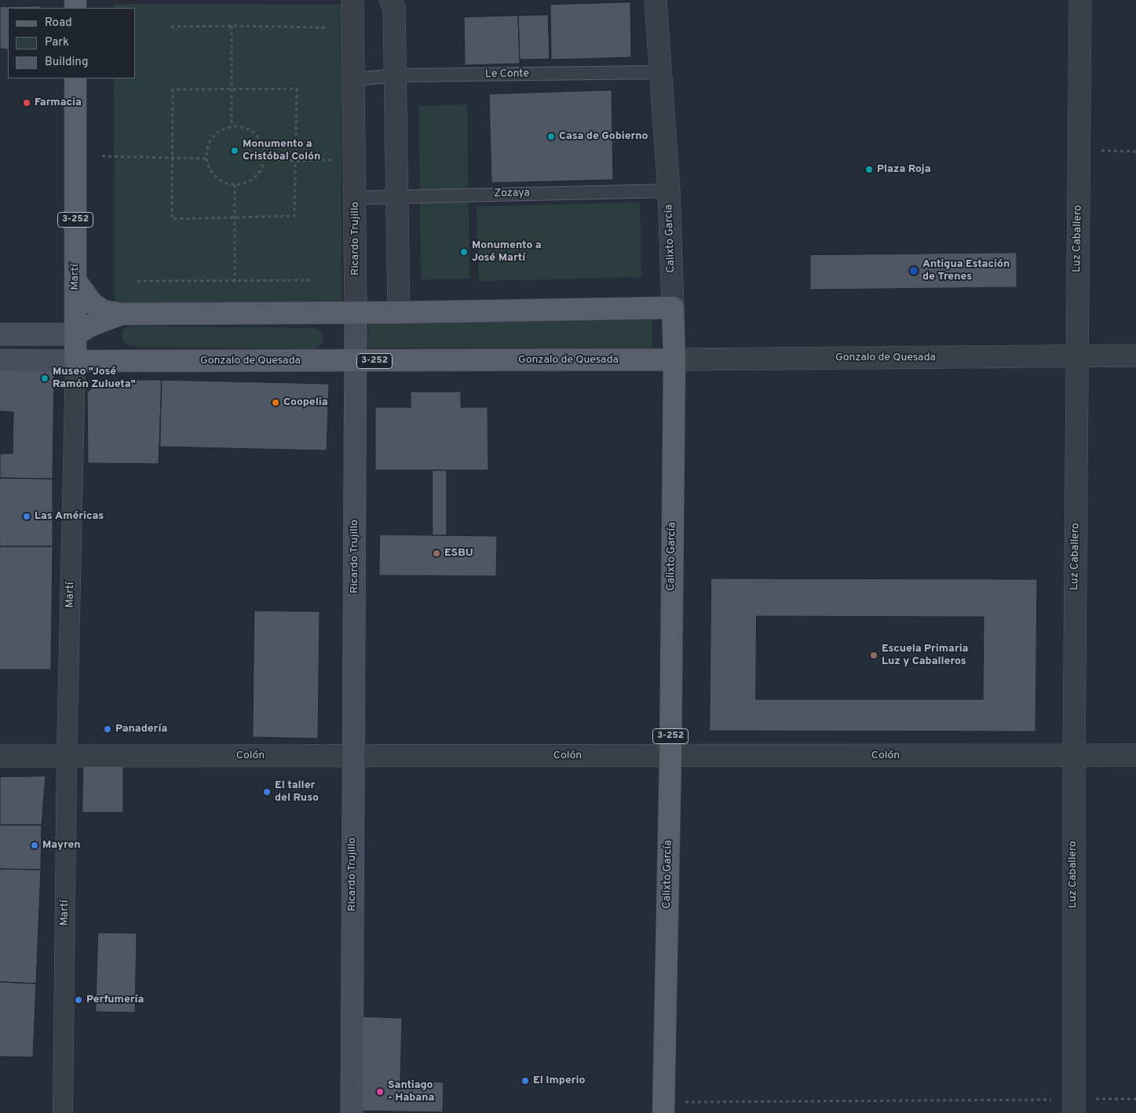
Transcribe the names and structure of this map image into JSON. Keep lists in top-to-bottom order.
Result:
{
  "streets": {
    "main road": [
      "3-252",
      "Ricardo Trujillo",
      "Calixto García",
      "Martí",
      "Gonzalo de Quesada"
    ],
    "street": ["Luz Caballero", "Colón"],
    "lane": ["Le Conte", "Zozaya"]
  },
  "crossings": [
    ["Le Conte", "Ricardo Trujillo"],
    ["Le Conte", "Calixto García"],
    ["Zozaya", "Ricardo Trujillo"],
    ["Zozaya", "Calixto García"],
    ["Ricardo Trujillo", "Gonzalo de Quesada"],
    ["Ricardo Trujillo", "Colón"],
    ["Calixto García", "Gonzalo de Quesada"],
    ["Calixto García", "Colón"],
    ["Luz Caballero", "Gonzalo de Quesada"],
    ["Luz Caballero", "Colón"],
    ["Martí", "Gonzalo de Quesada"],
    ["Martí", "Colón"]
  ],
  "places": [
    "Farmacia",
    "Casa de Gobierno",
    "Monumento a Cristóbal Colón",
    "Plaza Roja",
    "Monumento a José Martí",
    "Antigua Estación de Trenes",
    "Museo \"José Ramón Zulueta\"",
    "Coopelia",
    "Las Américas",
    "ESBU",
    "Escuela Primaria Luz y Caballeros",
    "Panadería",
    "El taller del Ruso",
    "Mayren",
    "Perfumería",
    "El Imperio",
    "Santiago - Habana"
  ],
  "legend": ["Road", "Park", "Building"]
}
